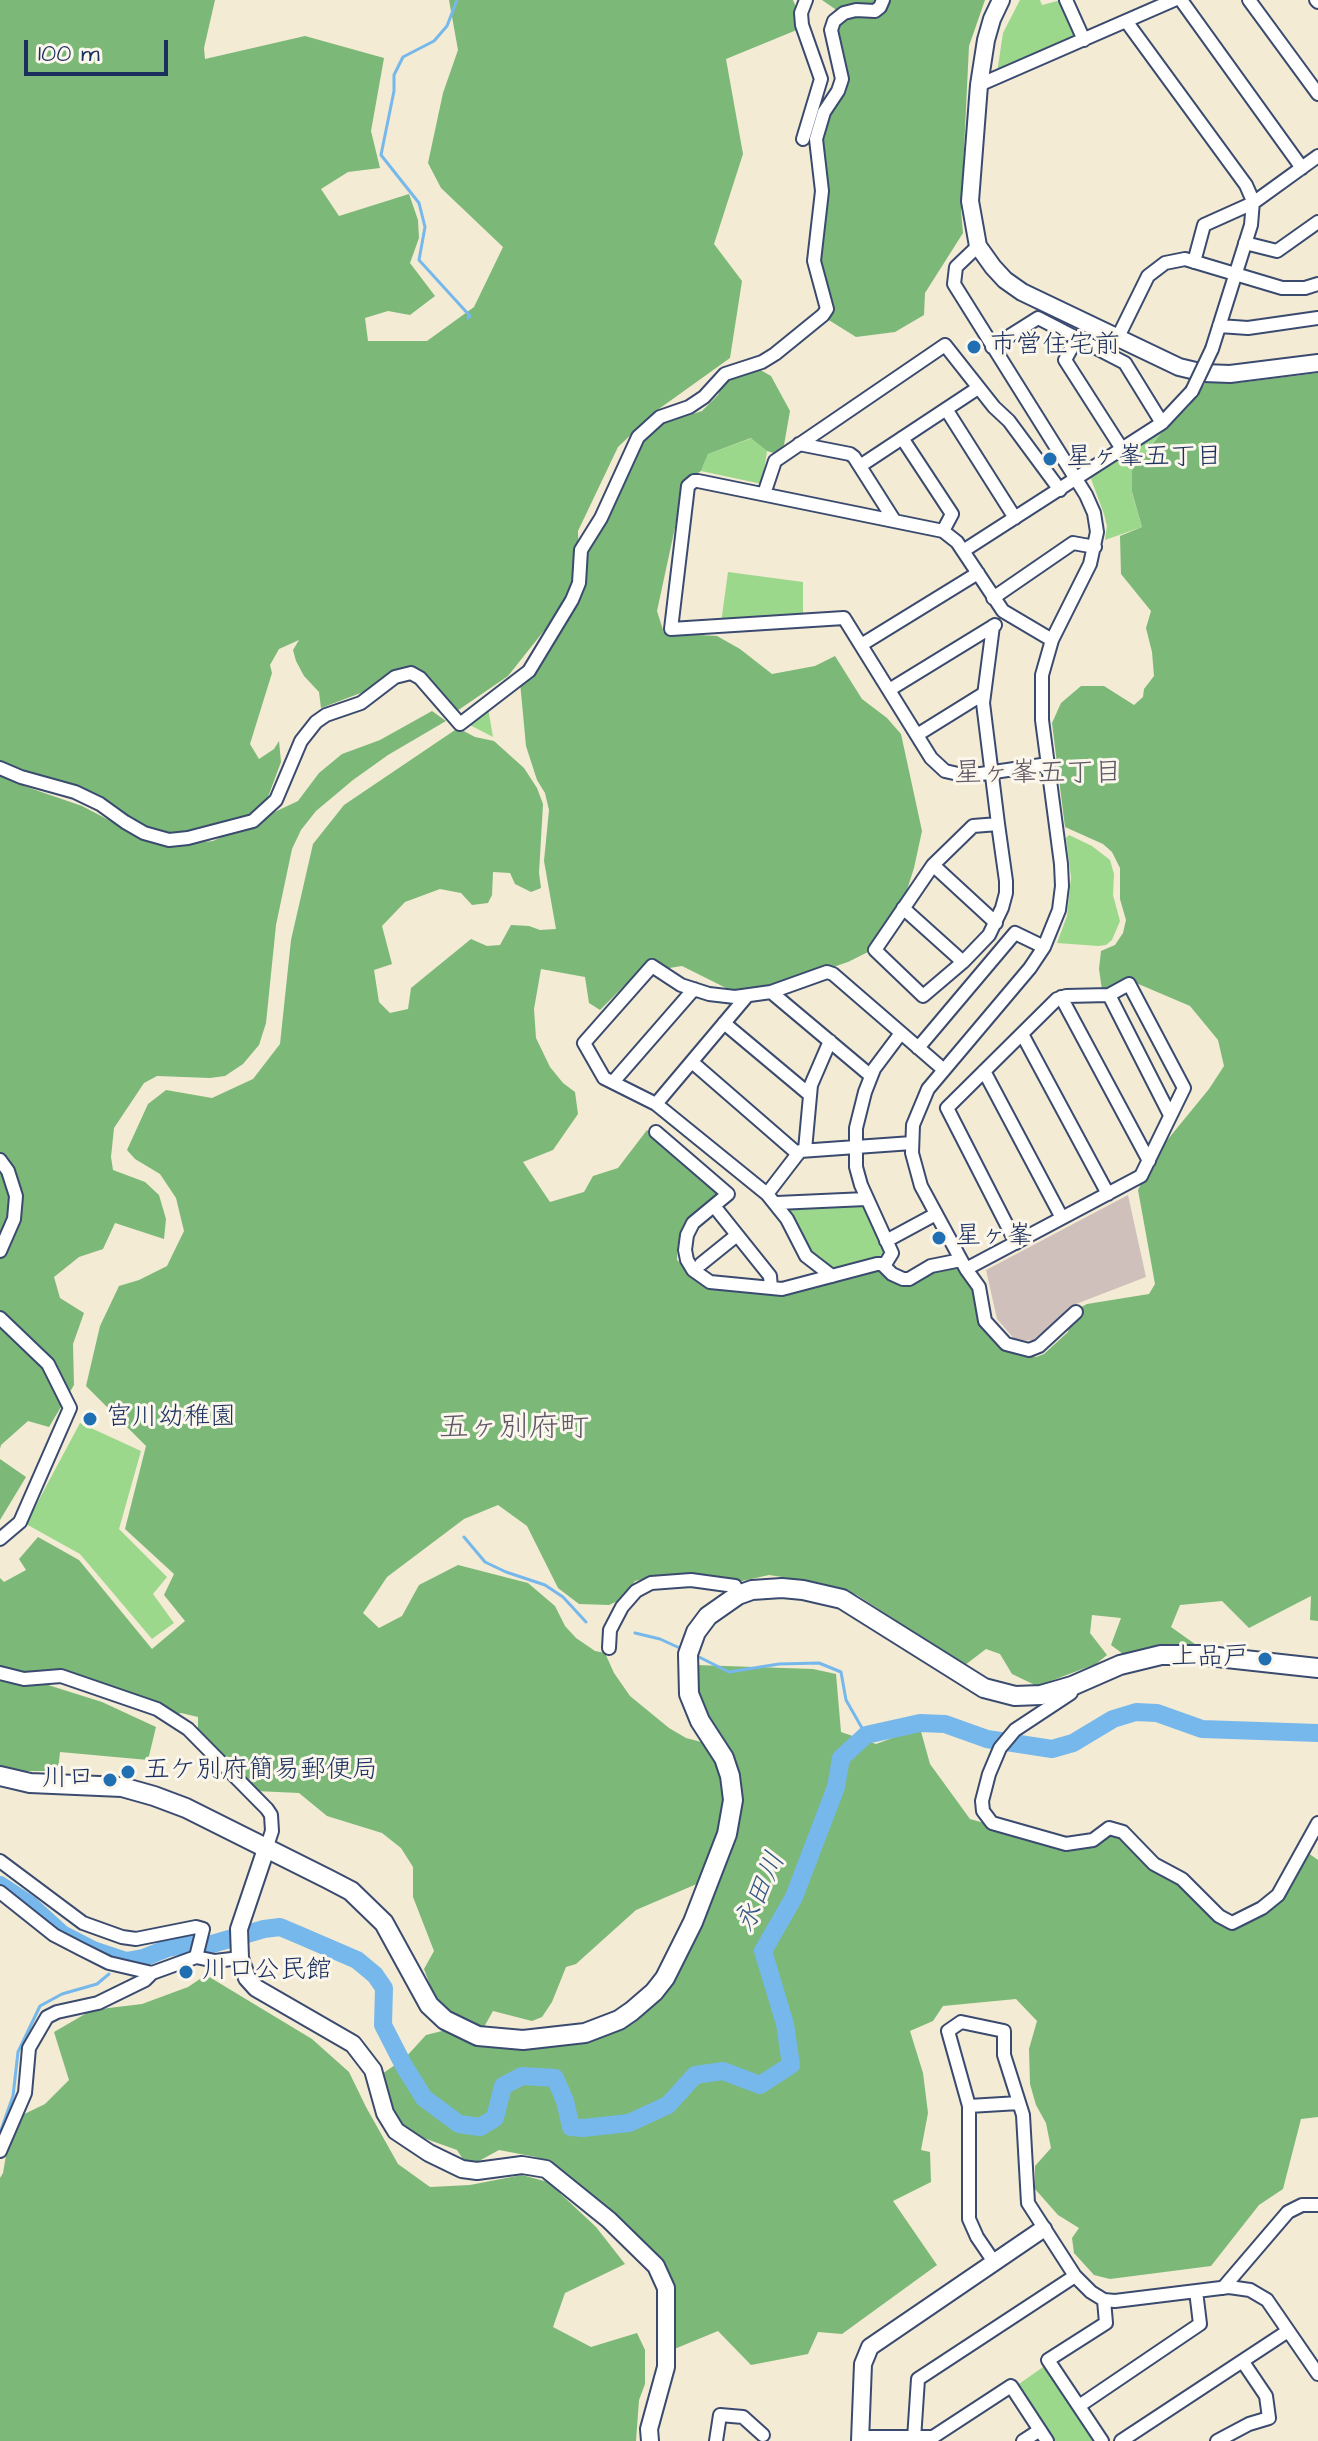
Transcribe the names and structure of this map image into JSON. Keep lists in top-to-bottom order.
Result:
{
  "districts": ["星ヶ峯五丁目", "五ヶ別府町"],
  "water": ["永田川"],
  "places": [
    "市営住宅前",
    "星ヶ峯五丁目",
    "星ヶ峯",
    "宮川幼稚園",
    "上品戸",
    "五ケ別府簡易郵便局",
    "川口",
    "川口公民館"
  ],
  "scale_bar": "100 m"
}
